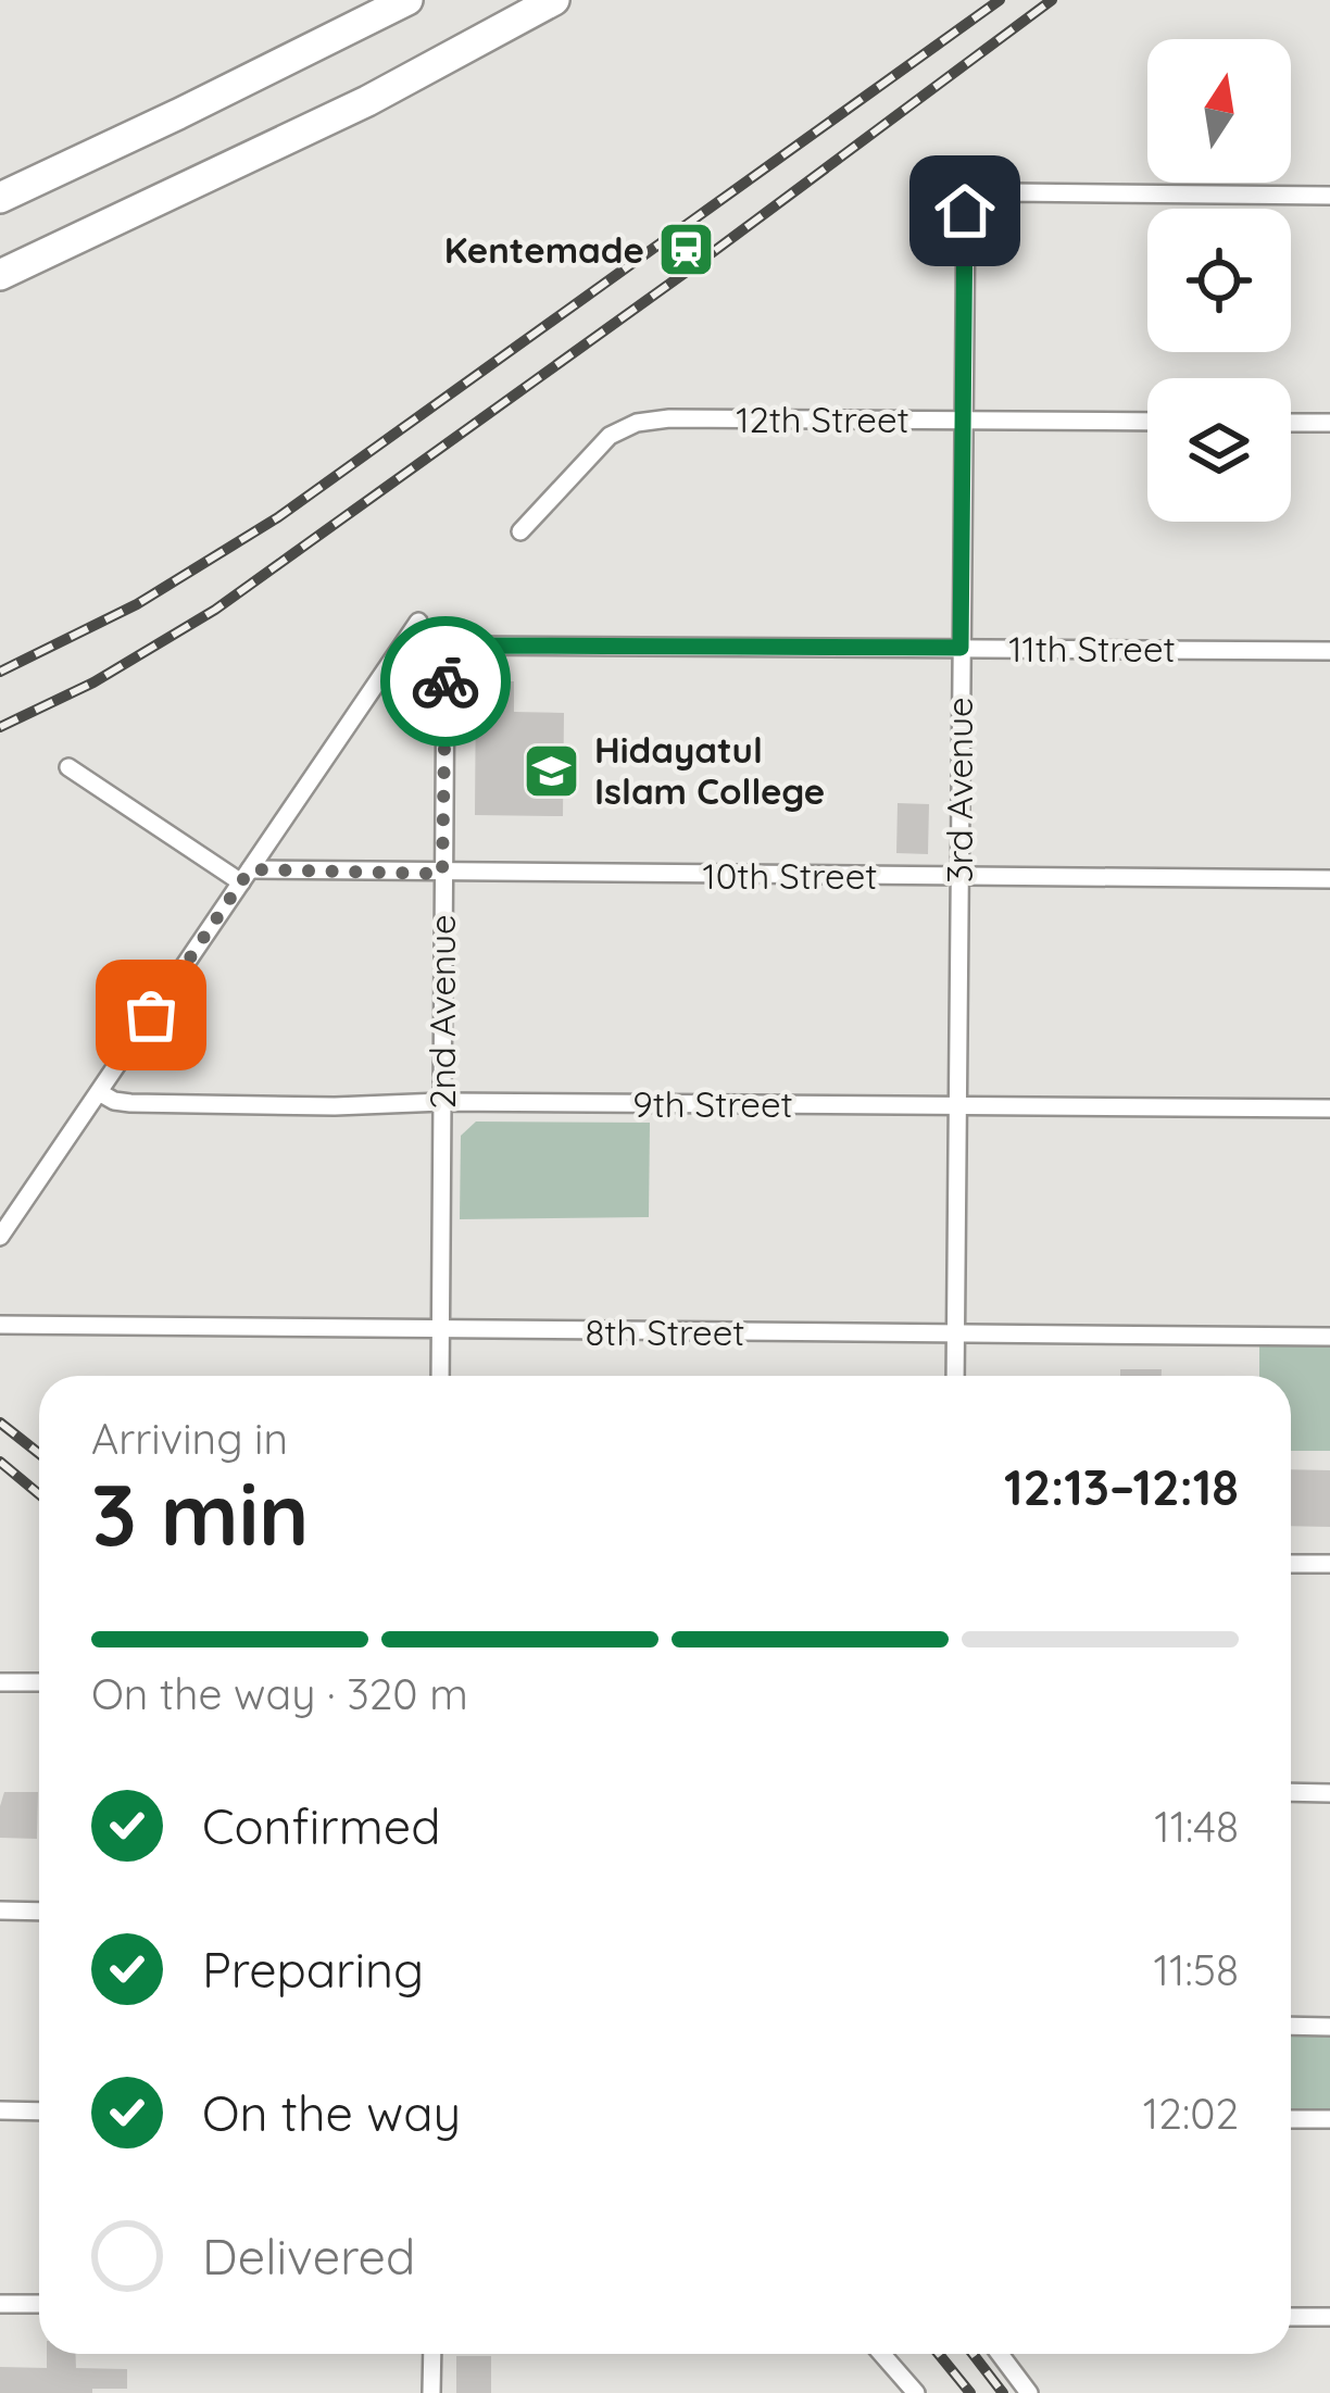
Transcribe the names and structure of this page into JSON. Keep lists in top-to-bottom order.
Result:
{
  "streets": {
    "street": [
      "12th Street",
      "11th Street",
      "3rd Avenue",
      "10th Street",
      "2nd Avenue",
      "9th Street",
      "8th Street"
    ]
  },
  "crossings": [
    ["12th Street", "3rd Avenue"],
    ["11th Street", "3rd Avenue"],
    ["11th Street", "2nd Avenue"],
    ["3rd Avenue", "10th Street"],
    ["3rd Avenue", "9th Street"],
    ["3rd Avenue", "8th Street"],
    ["10th Street", "2nd Avenue"],
    ["2nd Avenue", "9th Street"],
    ["2nd Avenue", "8th Street"]
  ],
  "places": {
    "station": ["Kentemade"],
    "school or university": ["Hidayatul Islam College"]
  },
  "north": "top",
  "page": {
    "heading": ["3 min", "Arriving in", "12:13–12:18"],
    "bar": "On the way · 320 m",
    "list": [
      ["Confirmed", "11:48"],
      ["Preparing", "11:58"],
      ["On the way", "12:02"],
      "Delivered"
    ]
  }
}
